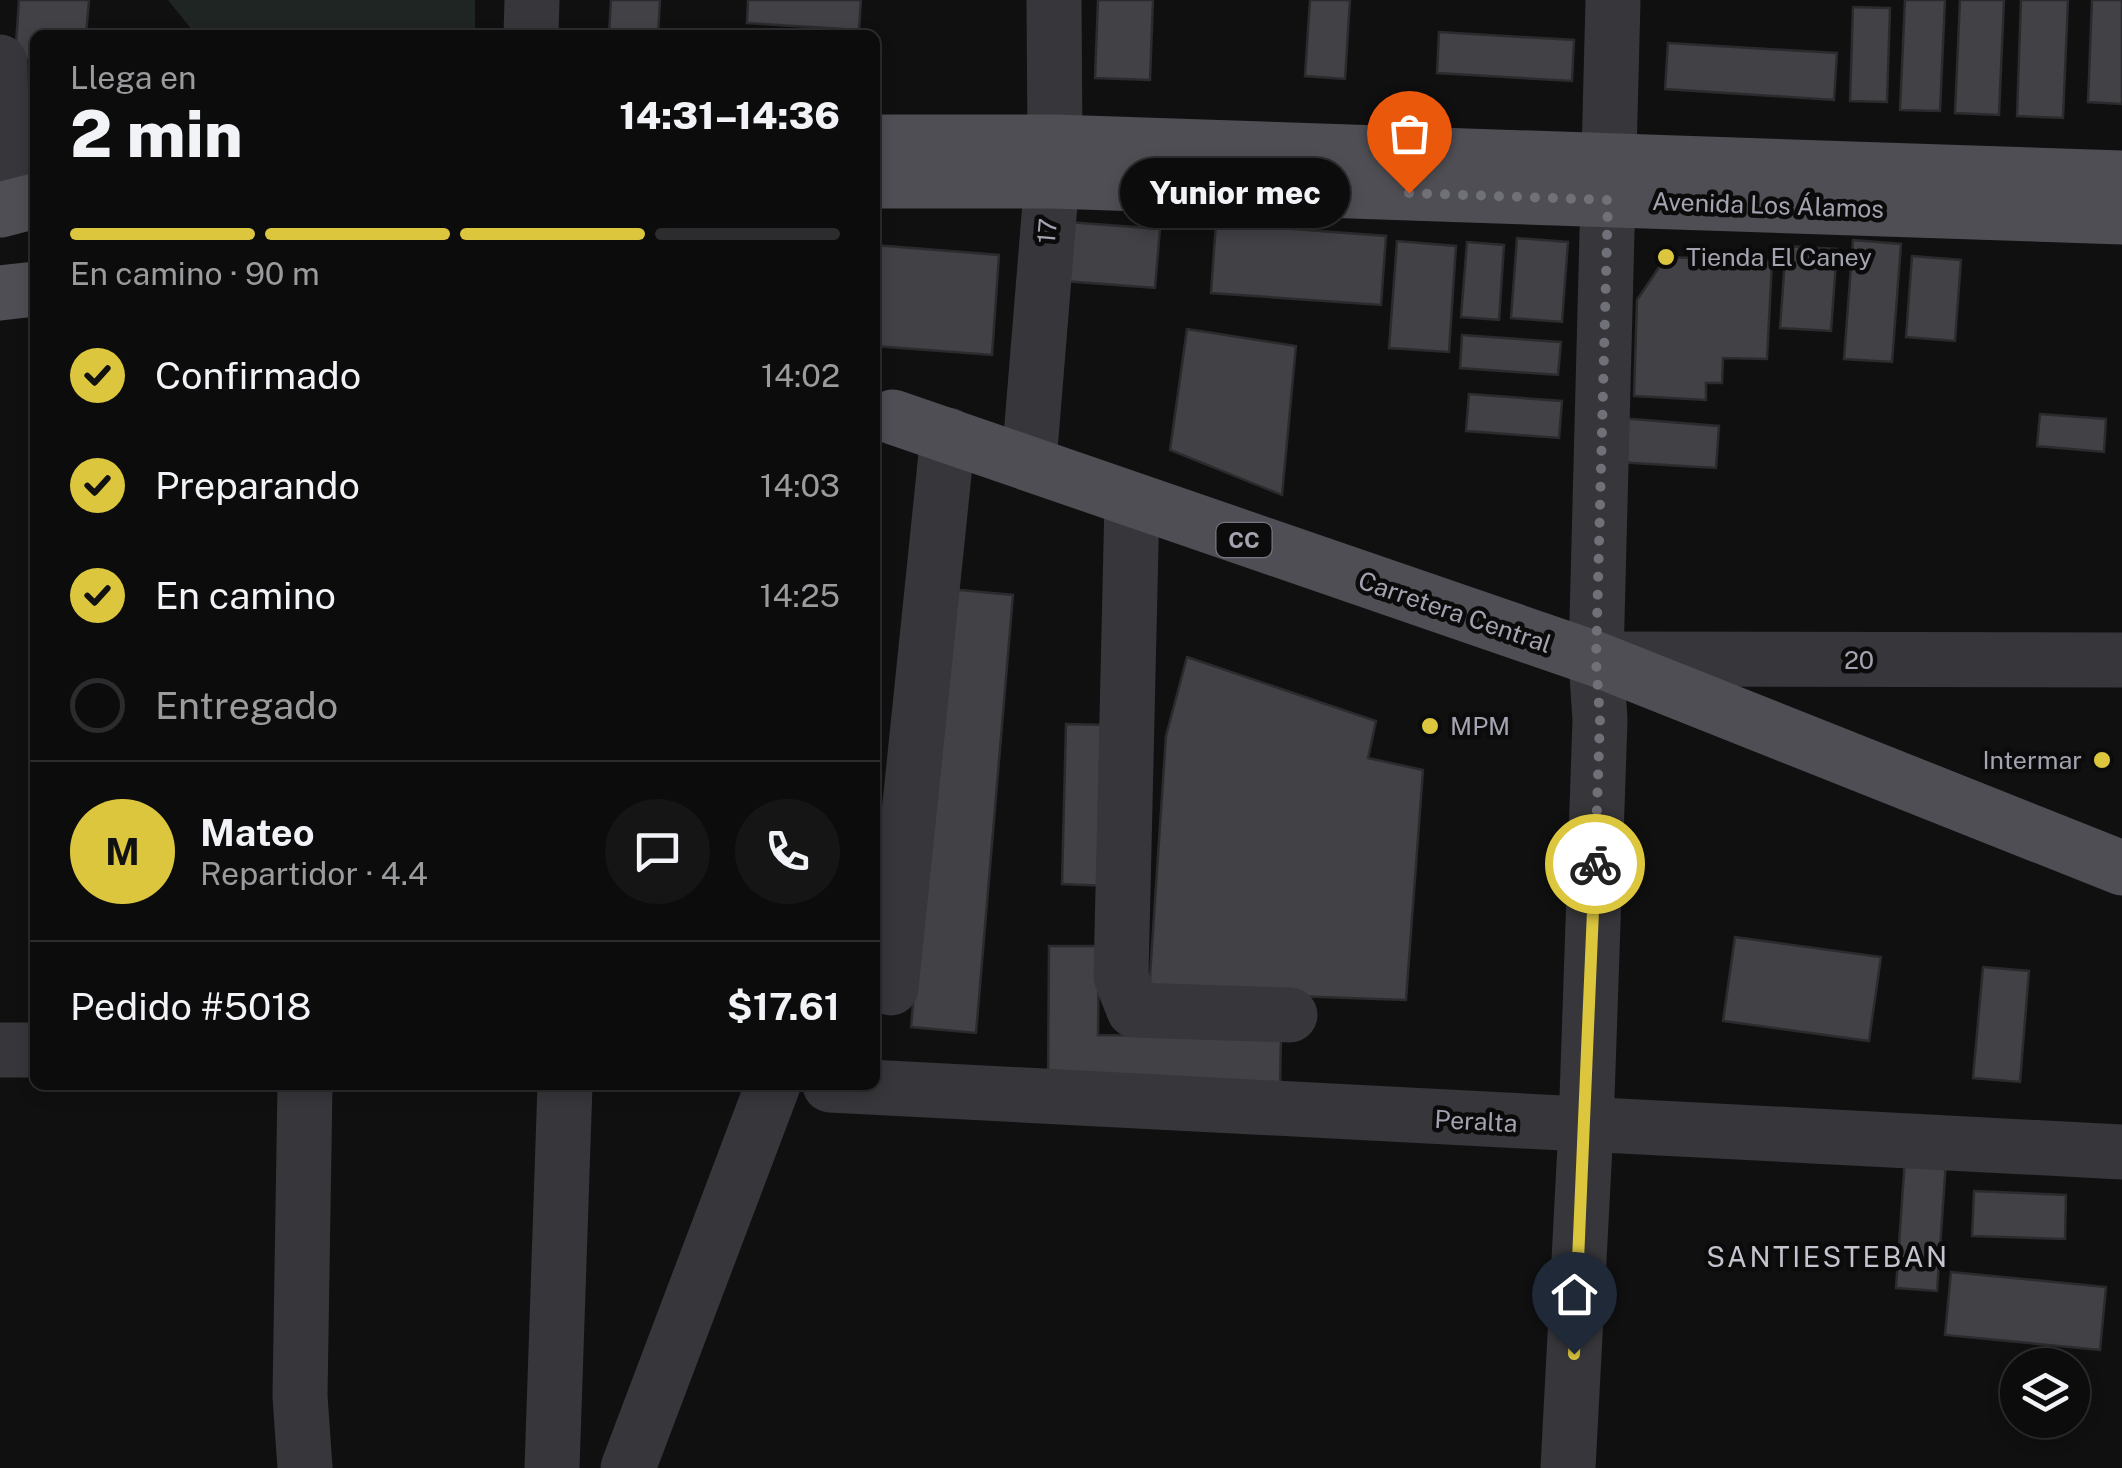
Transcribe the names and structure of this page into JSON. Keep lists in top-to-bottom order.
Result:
{
  "streets": {
    "main road": ["Avenida Los Álamos", "CC", "Carretera Central"],
    "street": ["17", "20", "Peralta"]
  },
  "crossings": [
    ["Avenida Los Álamos", "17"],
    ["17", "Carretera Central"],
    ["Carretera Central", "20"]
  ],
  "districts": ["SANTIESTEBAN"],
  "places": [
    "Yunior mec",
    "Tienda El Caney",
    "MPM",
    "Intermar"
  ],
  "page": {
    "heading": ["2 min", "Llega en", "14:31–14:36"],
    "panel": [
      "Mateo",
      "Repartidor · 4.4",
      "Pedido #5018",
      "$17.61"
    ],
    "bubble": "Yunior mec",
    "bar": "En camino · 90 m",
    "list": [
      ["Confirmado", "14:02"],
      ["Preparando", "14:03"],
      ["En camino", "14:25"],
      "Entregado"
    ],
    "round": "M"
  }
}
